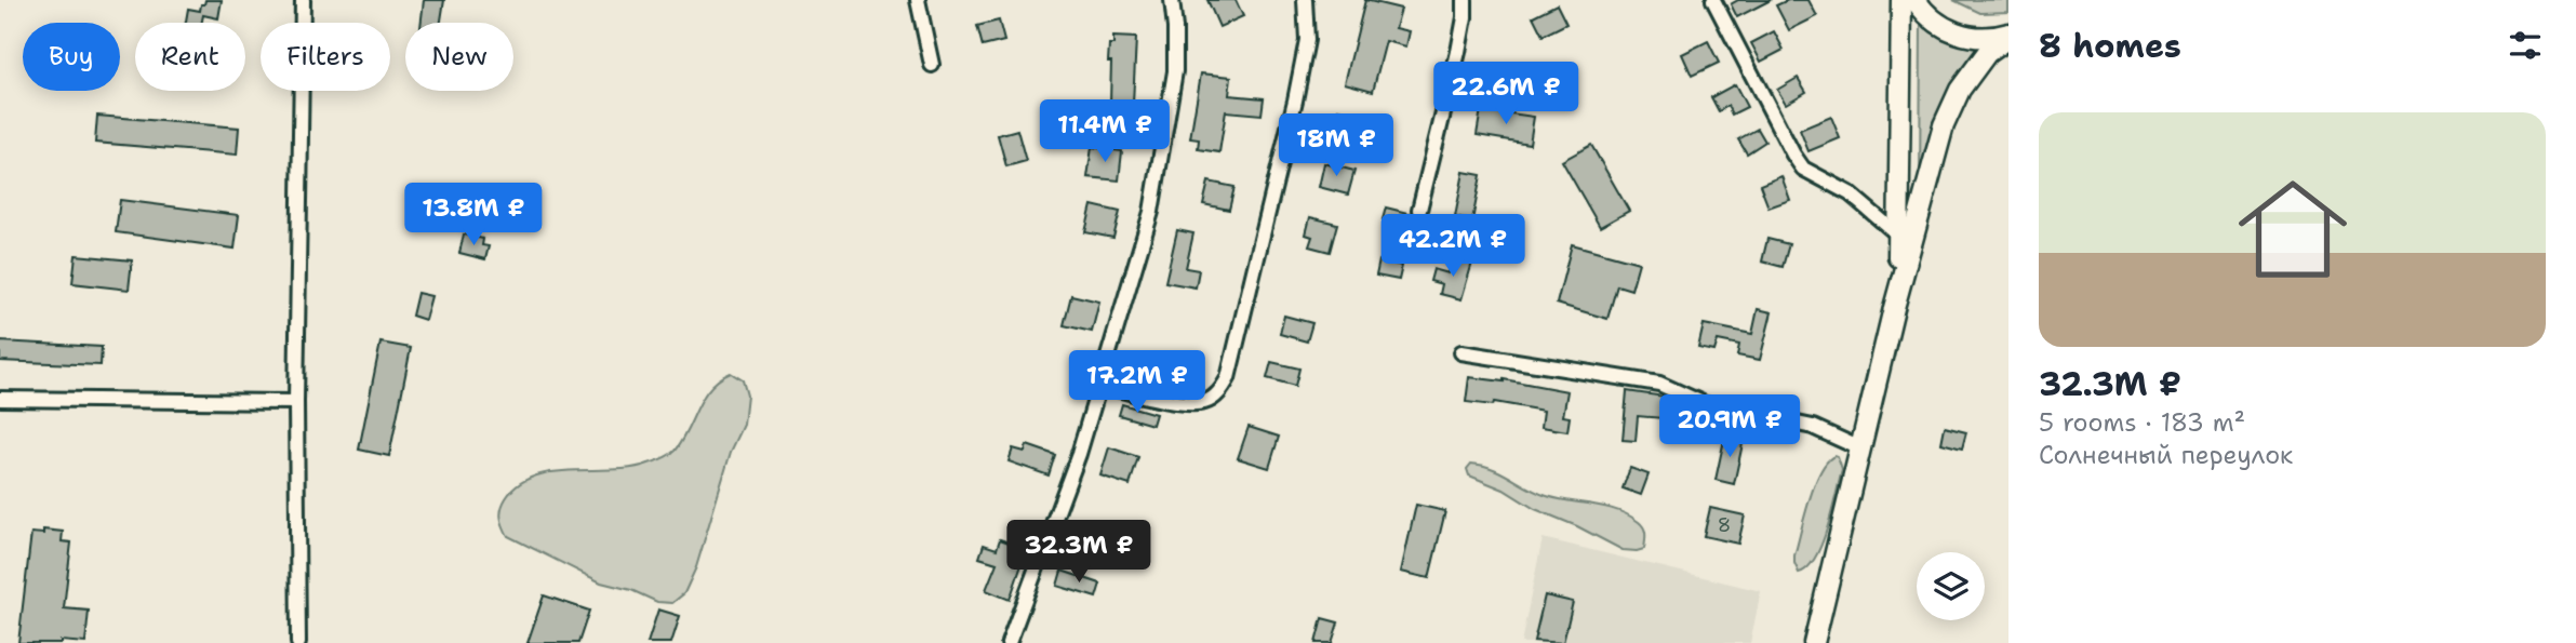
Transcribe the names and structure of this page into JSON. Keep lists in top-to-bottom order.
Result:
{
  "house_numbers": ["8"],
  "page": {
    "heading": "8 homes",
    "chip": [
      "Buy",
      "Rent",
      "Filters",
      "New"
    ],
    "price": [
      "22.6M ₽",
      "11.4M ₽",
      "18M ₽",
      "13.8M ₽",
      "42.2M ₽",
      "17.2M ₽",
      "20.9M ₽",
      "32.3M ₽"
    ],
    "list": [
      {
        "name": "32.3M ₽",
        "note": "5 rooms · 183 m² · Солнечный переулок"
      }
    ]
  }
}
